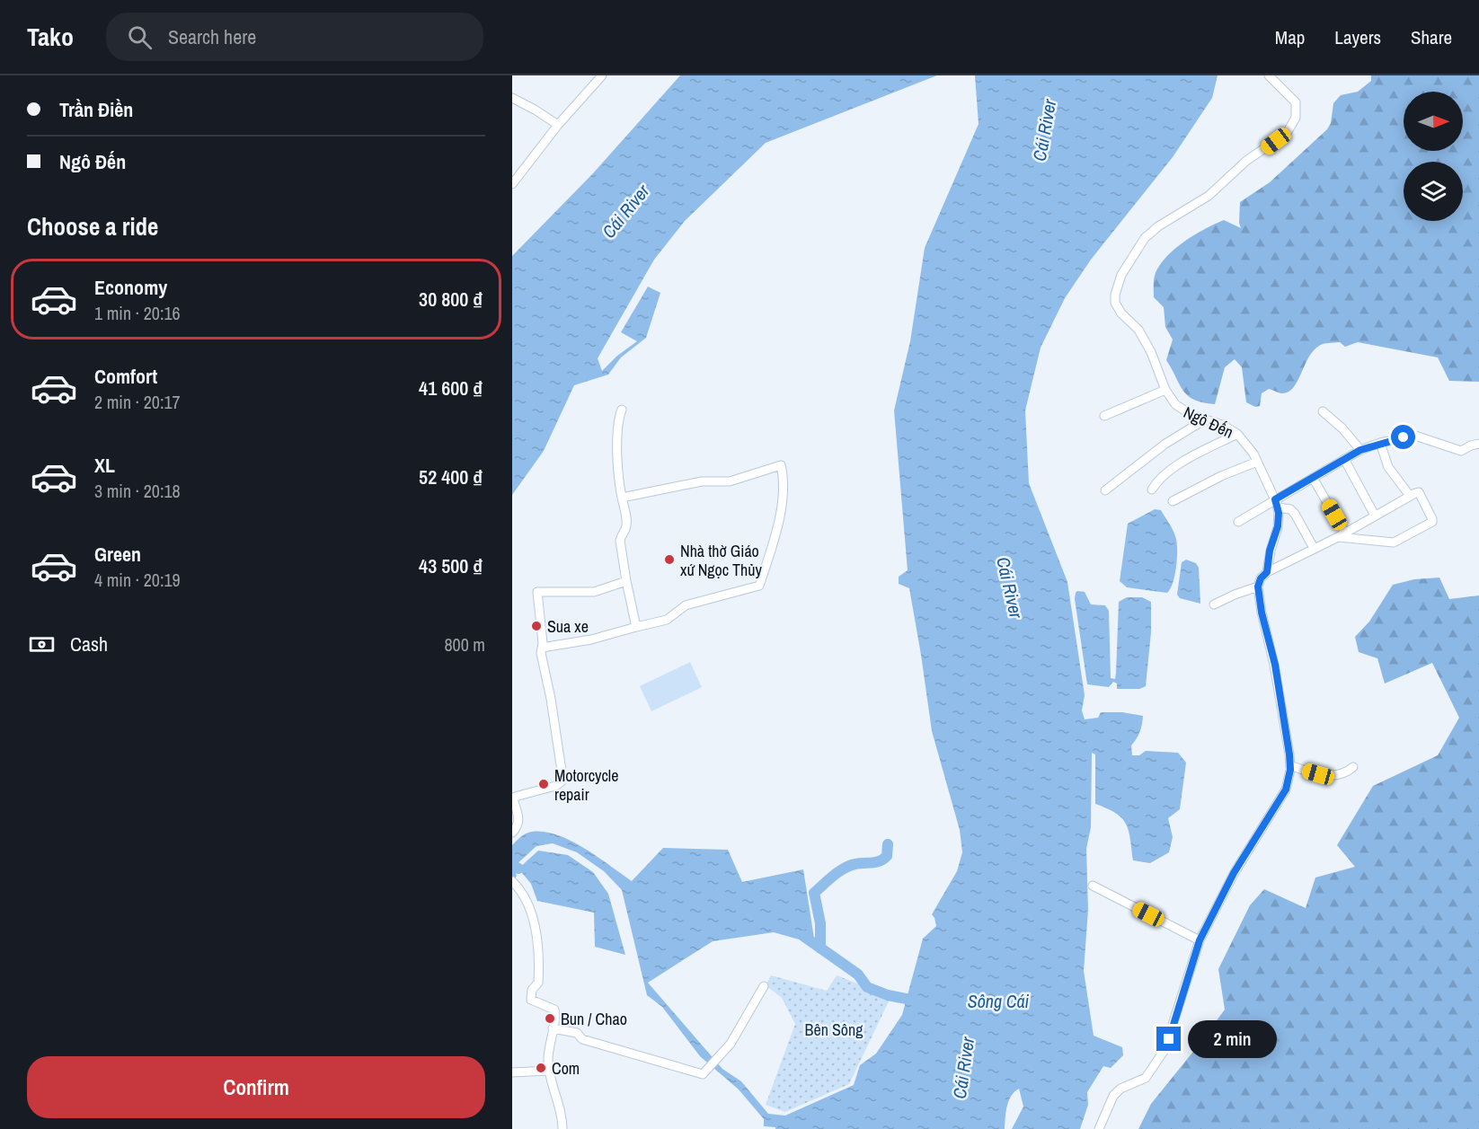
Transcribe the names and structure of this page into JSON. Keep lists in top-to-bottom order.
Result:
{
  "streets": {
    "street": ["Ngô Đến"]
  },
  "water": ["Cái River", "Sông Cái"],
  "parks": ["Bên Sông"],
  "places": [
    "Nhà thờ Giáo xứ Ngọc Thủy",
    "Sua xe",
    "Motorcycle repair",
    "Bun / Chao",
    "Com"
  ],
  "north": "right",
  "page": {
    "header": "Tako",
    "search": "Search here",
    "nav": ["Map", "Layers", "Share"],
    "banner": ["Trần Điền", "Ngô Đến"],
    "heading": "Choose a ride",
    "list": [
      {
        "name": "Economy",
        "note": "1 min · 20:16",
        "value": "30 800 ₫"
      },
      {
        "name": "Comfort",
        "note": "2 min · 20:17",
        "value": "41 600 ₫"
      },
      {
        "name": "XL",
        "note": "3 min · 20:18",
        "value": "52 400 ₫"
      },
      {
        "name": "Green",
        "note": "4 min · 20:19",
        "value": "43 500 ₫"
      }
    ],
    "pay": ["Cash", "800 m"],
    "bubble": "2 min",
    "buttons": "Confirm"
  }
}
